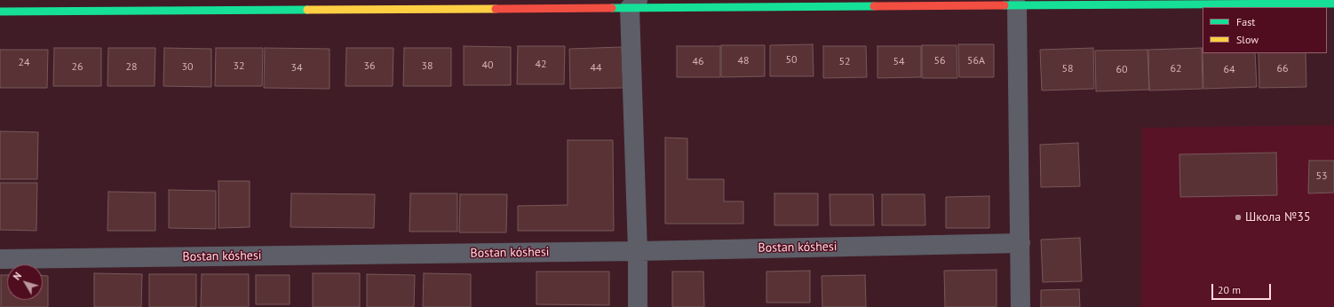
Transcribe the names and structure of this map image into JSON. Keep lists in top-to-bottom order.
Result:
{
  "streets": {
    "street": ["Bostan kóshesi"]
  },
  "places": ["Школа №35"],
  "house_numbers": [
    "50",
    "48",
    "56",
    "56A",
    "46",
    "52",
    "54",
    "24",
    "42",
    "40",
    "32",
    "36",
    "38",
    "26",
    "28",
    "30",
    "34",
    "44",
    "58",
    "62",
    "66",
    "60",
    "64",
    "53"
  ],
  "legend": ["Fast", "Slow"],
  "scale_bar": "20 m",
  "north": "top left"
}
